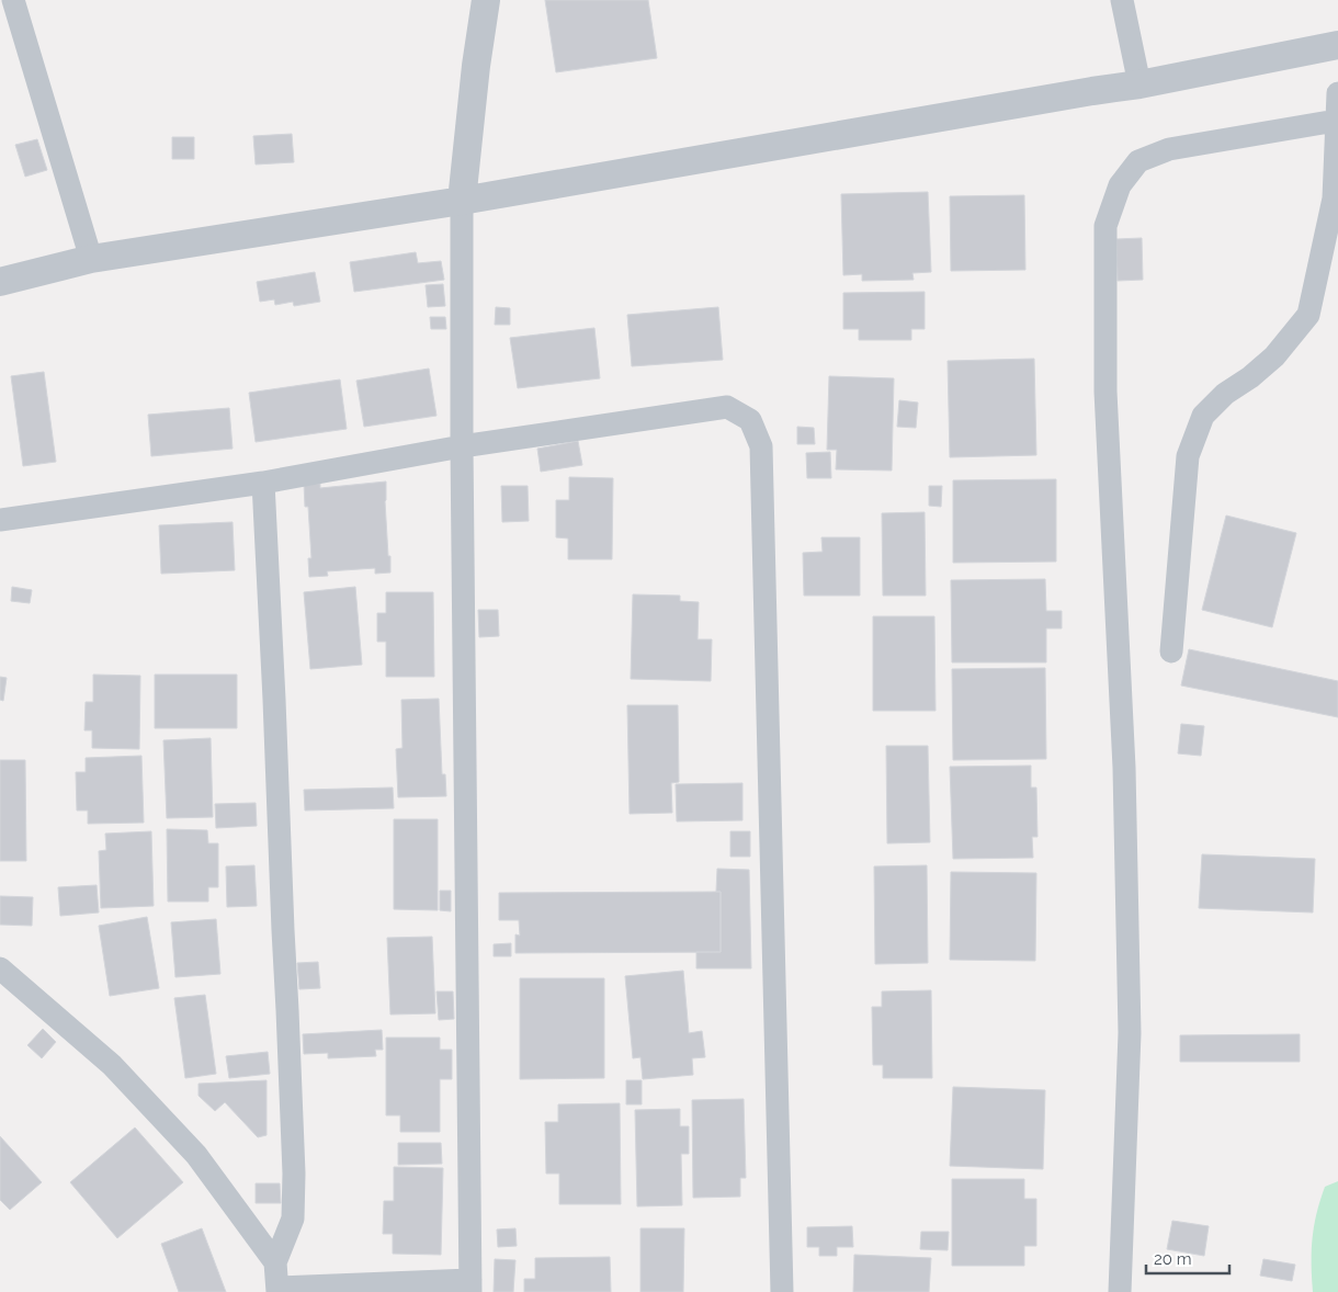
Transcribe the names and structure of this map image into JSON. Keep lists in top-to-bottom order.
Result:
{
  "scale_bar": "20 m"
}
